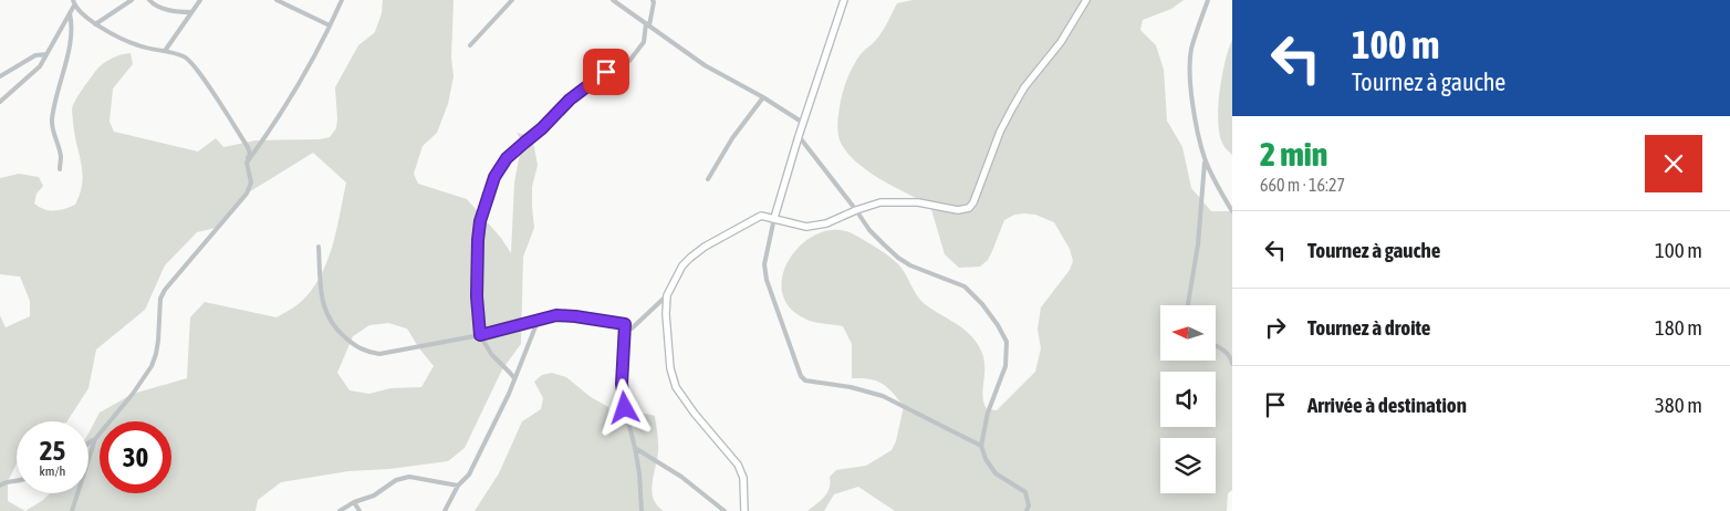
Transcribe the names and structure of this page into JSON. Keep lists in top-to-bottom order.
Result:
{
  "north": "left",
  "page": {
    "turn": ["100 m", "Tournez à gauche"],
    "heading": ["2 min", "660 m · 16:27"],
    "list": [
      {
        "name": "Tournez à gauche",
        "value": "100 m"
      },
      {
        "name": "Tournez à droite",
        "value": "180 m"
      },
      {
        "name": "Arrivée à destination",
        "value": "380 m"
      }
    ],
    "speed": "25 km/h",
    "limit": "30"
  }
}
